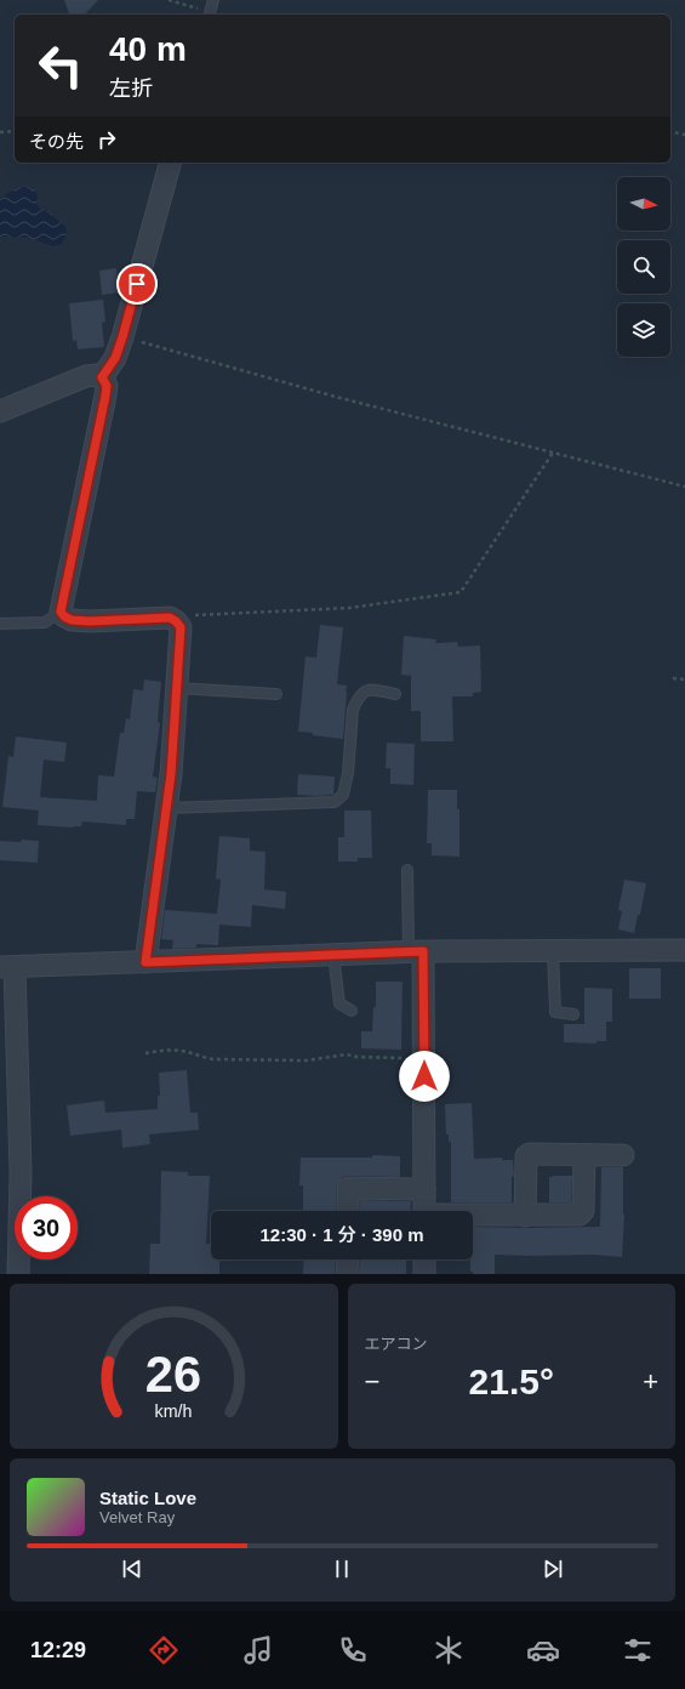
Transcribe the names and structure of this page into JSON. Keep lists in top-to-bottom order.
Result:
{
  "north": "right",
  "page": {
    "turn": ["40 m", "左折"],
    "then": "その先",
    "limit": "30",
    "trip": "12:30 · 1 分 · 390 m",
    "tile": "エアコン",
    "heat": ["−", "21.5°", "+"],
    "song": ["Static Love", "Velvet Ray"],
    "tabs": "12:29",
    "gauge": ["26", "km/h"]
  }
}
